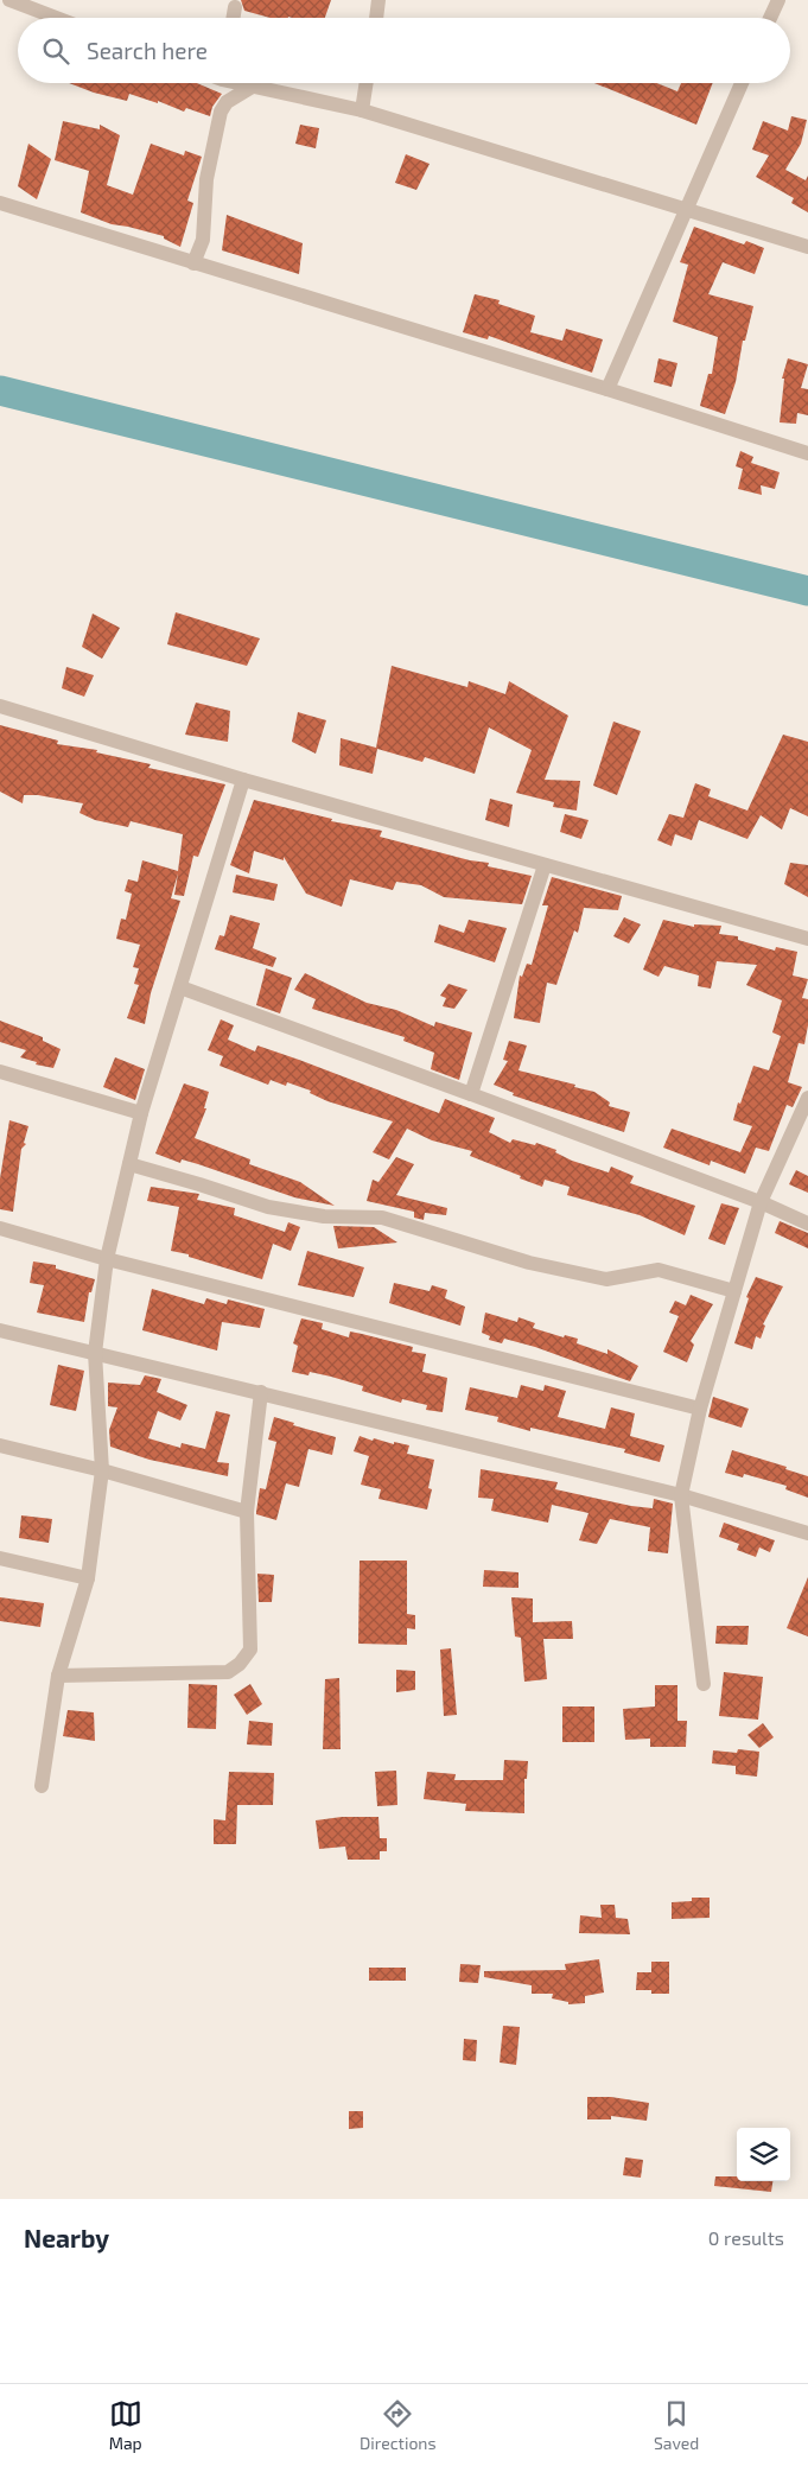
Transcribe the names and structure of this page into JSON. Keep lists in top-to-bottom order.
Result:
{
  "page": {
    "search": "Search here",
    "heading": ["Nearby", "0 results"],
    "nav": ["Map", "Directions", "Saved"]
  }
}
